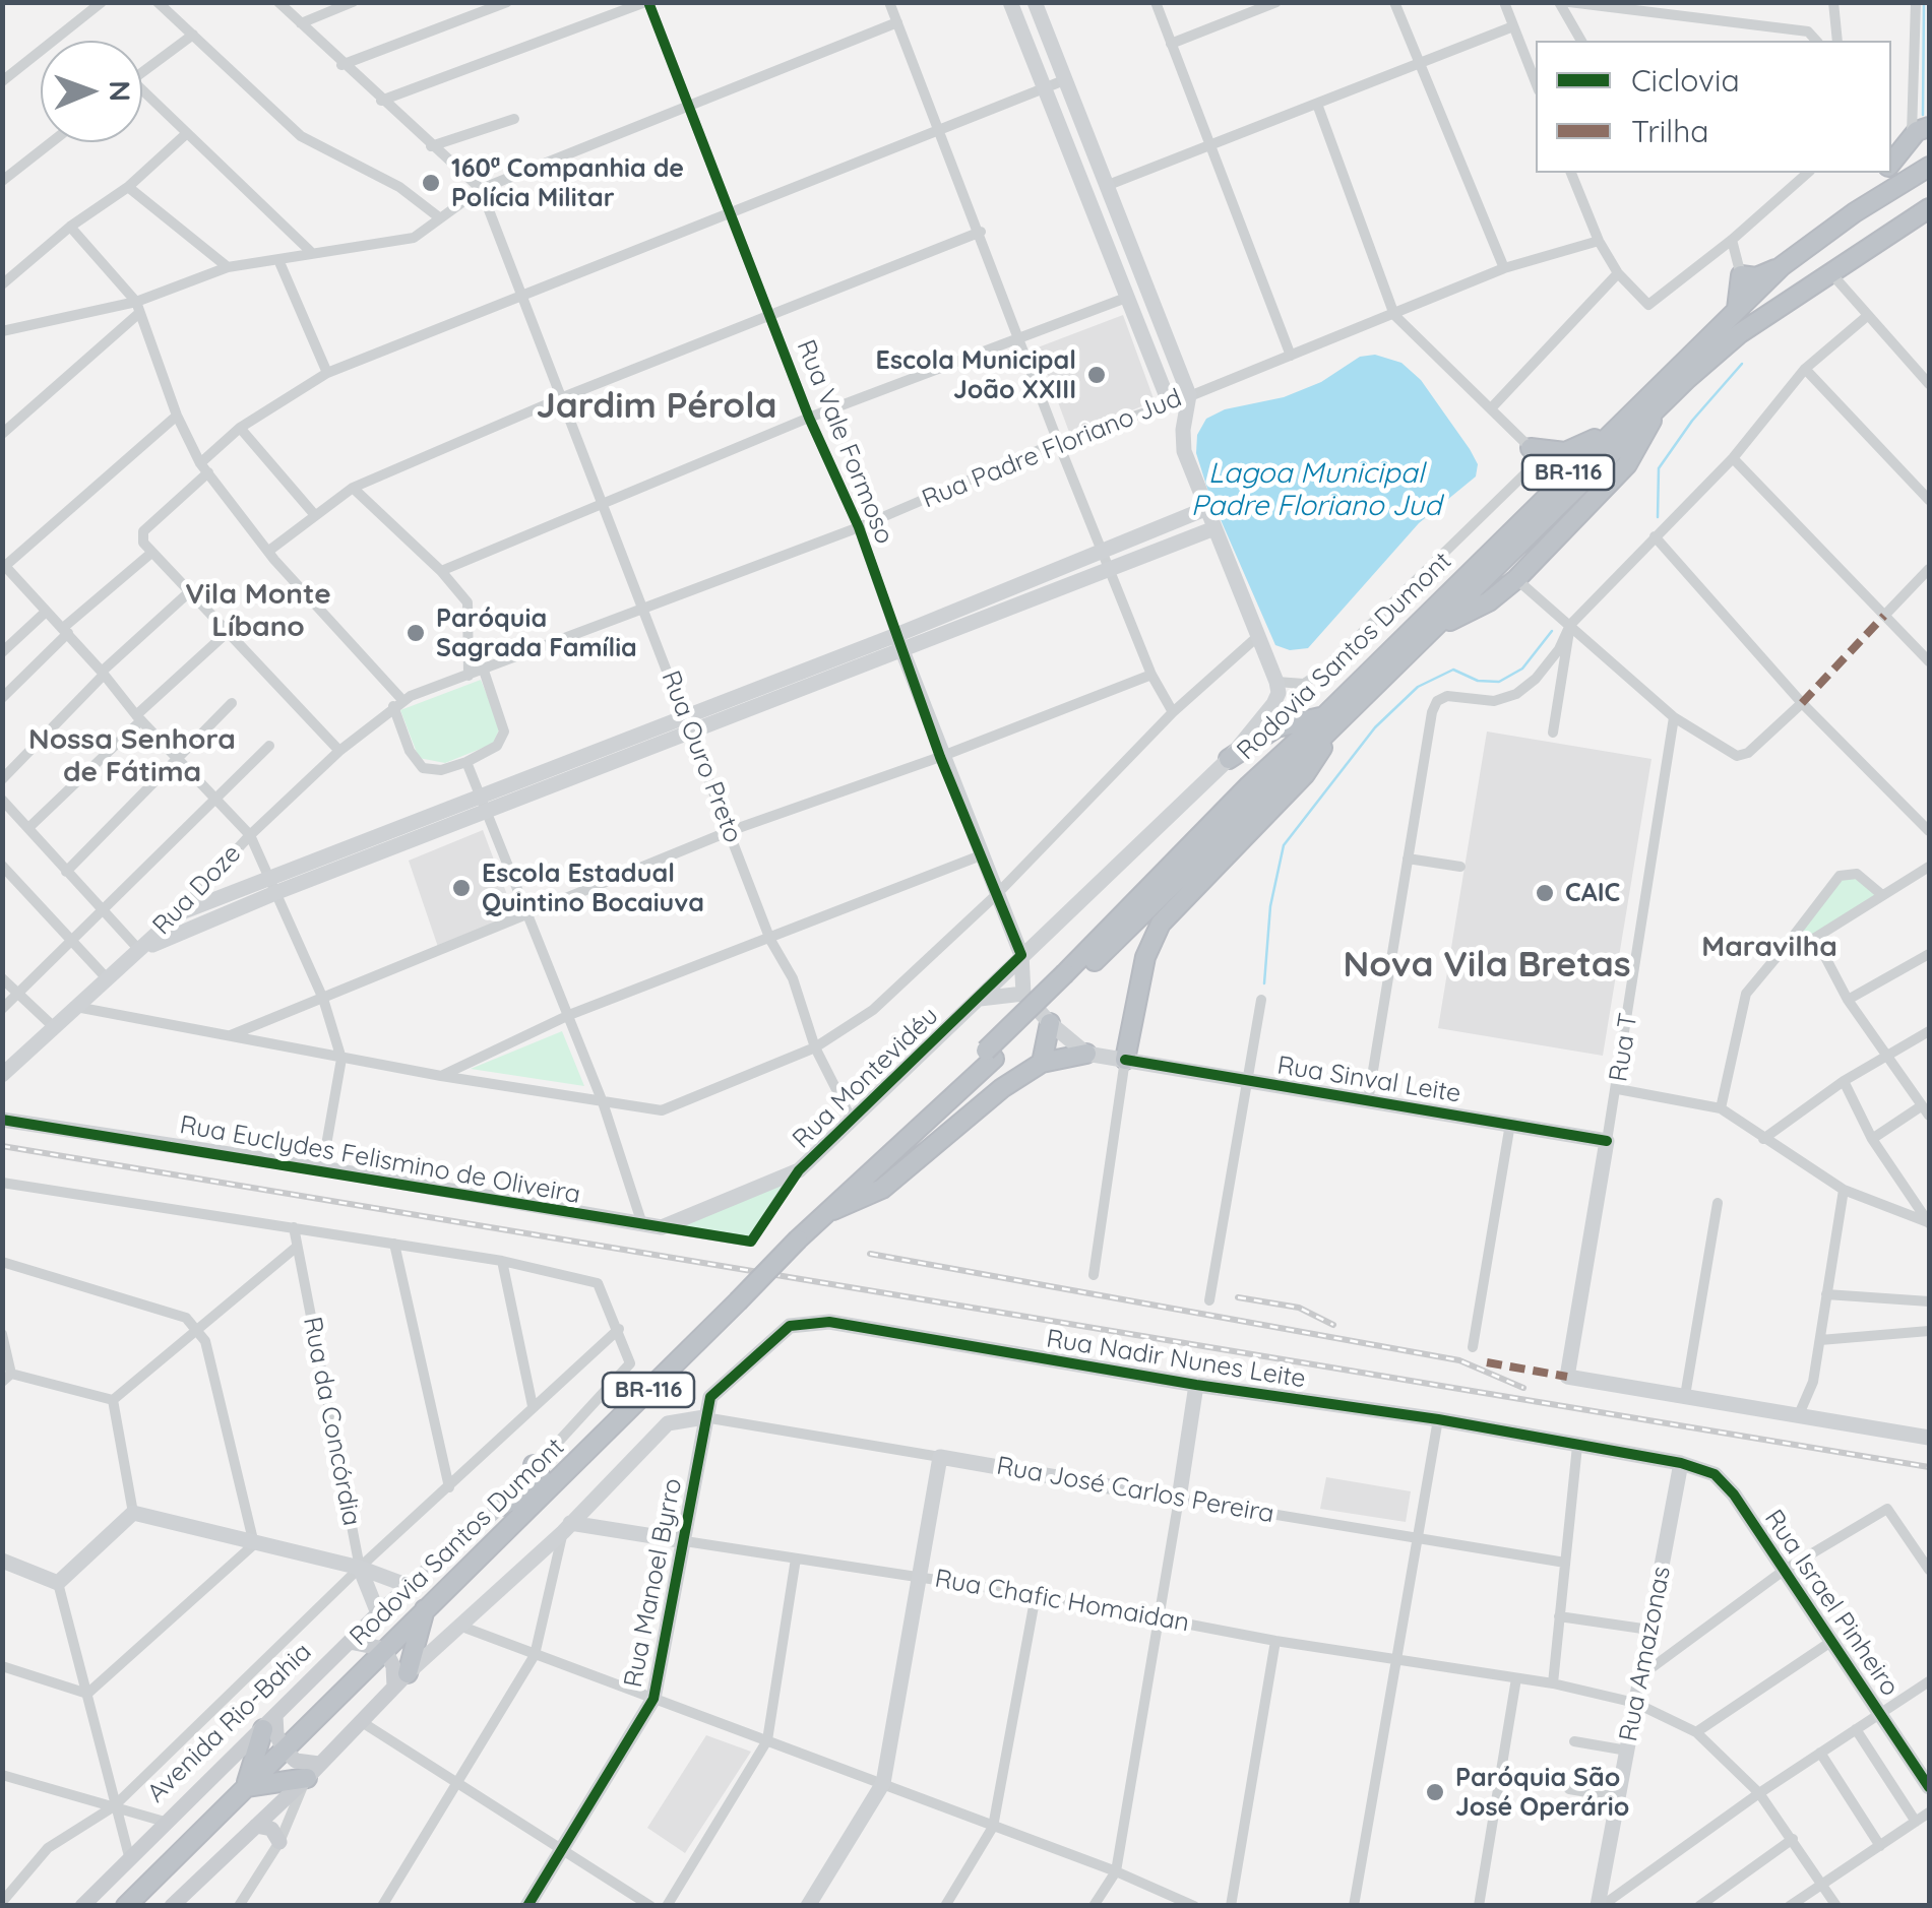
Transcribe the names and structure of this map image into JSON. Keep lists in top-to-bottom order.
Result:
{
  "streets": {
    "highway": ["BR-116", "Rodovia Santos Dumont"],
    "main road": ["Avenida Rio-Bahia"],
    "street": [
      "Rua Vale Formoso",
      "Rua Padre Floriano Jud",
      "Rua Ouro Preto",
      "Rua Doze",
      "Rua T",
      "Rua Montevidéu",
      "Rua Sinval Leite",
      "Rua Euclydes Felismino de Oliveira",
      "Rua Nadir Nunes Leite",
      "Rua da Concórdia",
      "Rua José Carlos Pereira",
      "Rua Manoel Byrro",
      "Rua Chafic Homaidan",
      "Rua Israel Pinheiro",
      "Rua Amazonas"
    ]
  },
  "crossings": [
    ["Rua Vale Formoso", "Rua Padre Floriano Jud"],
    ["Rua Vale Formoso", "Rua Montevidéu"],
    ["Rua Vale Formoso", "Rua Sinval Leite"],
    ["Rua Padre Floriano Jud", "Rua Ouro Preto"],
    ["Rua Padre Floriano Jud", "Rua Doze"],
    ["Rua Ouro Preto", "Rua Montevidéu"],
    ["Rua T", "Rua Sinval Leite"],
    ["Rua Montevidéu", "Rua Euclydes Felismino de Oliveira"],
    ["Rua Nadir Nunes Leite", "Rua José Carlos Pereira"],
    ["Rua Nadir Nunes Leite", "Rua Manoel Byrro"],
    ["Rua Nadir Nunes Leite", "Rua Israel Pinheiro"],
    ["Rua Nadir Nunes Leite", "Rua Amazonas"],
    ["Rua da Concórdia", "Avenida Rio-Bahia"],
    ["Rua José Carlos Pereira", "Rua Manoel Byrro"],
    ["Rua Manoel Byrro", "Rua Chafic Homaidan"],
    ["Rua Chafic Homaidan", "Rua Amazonas"],
    ["Rua Israel Pinheiro", "Rua Amazonas"]
  ],
  "districts": [
    "Jardim Pérola",
    "Vila Monte Líbano",
    "Nossa Senhora de Fátima",
    "Maravilha",
    "Nova Vila Bretas"
  ],
  "water": ["Lagoa Municipal Padre Floriano Jud"],
  "places": [
    "160ª Companhia de Polícia Militar",
    "Escola Municipal João XXIII",
    "Paróquia Sagrada Família",
    "Escola Estadual Quintino Bocaiuva",
    "CAIC",
    "Paróquia São José Operário"
  ],
  "legend": ["Ciclovia", "Trilha"],
  "north": "right"
}
